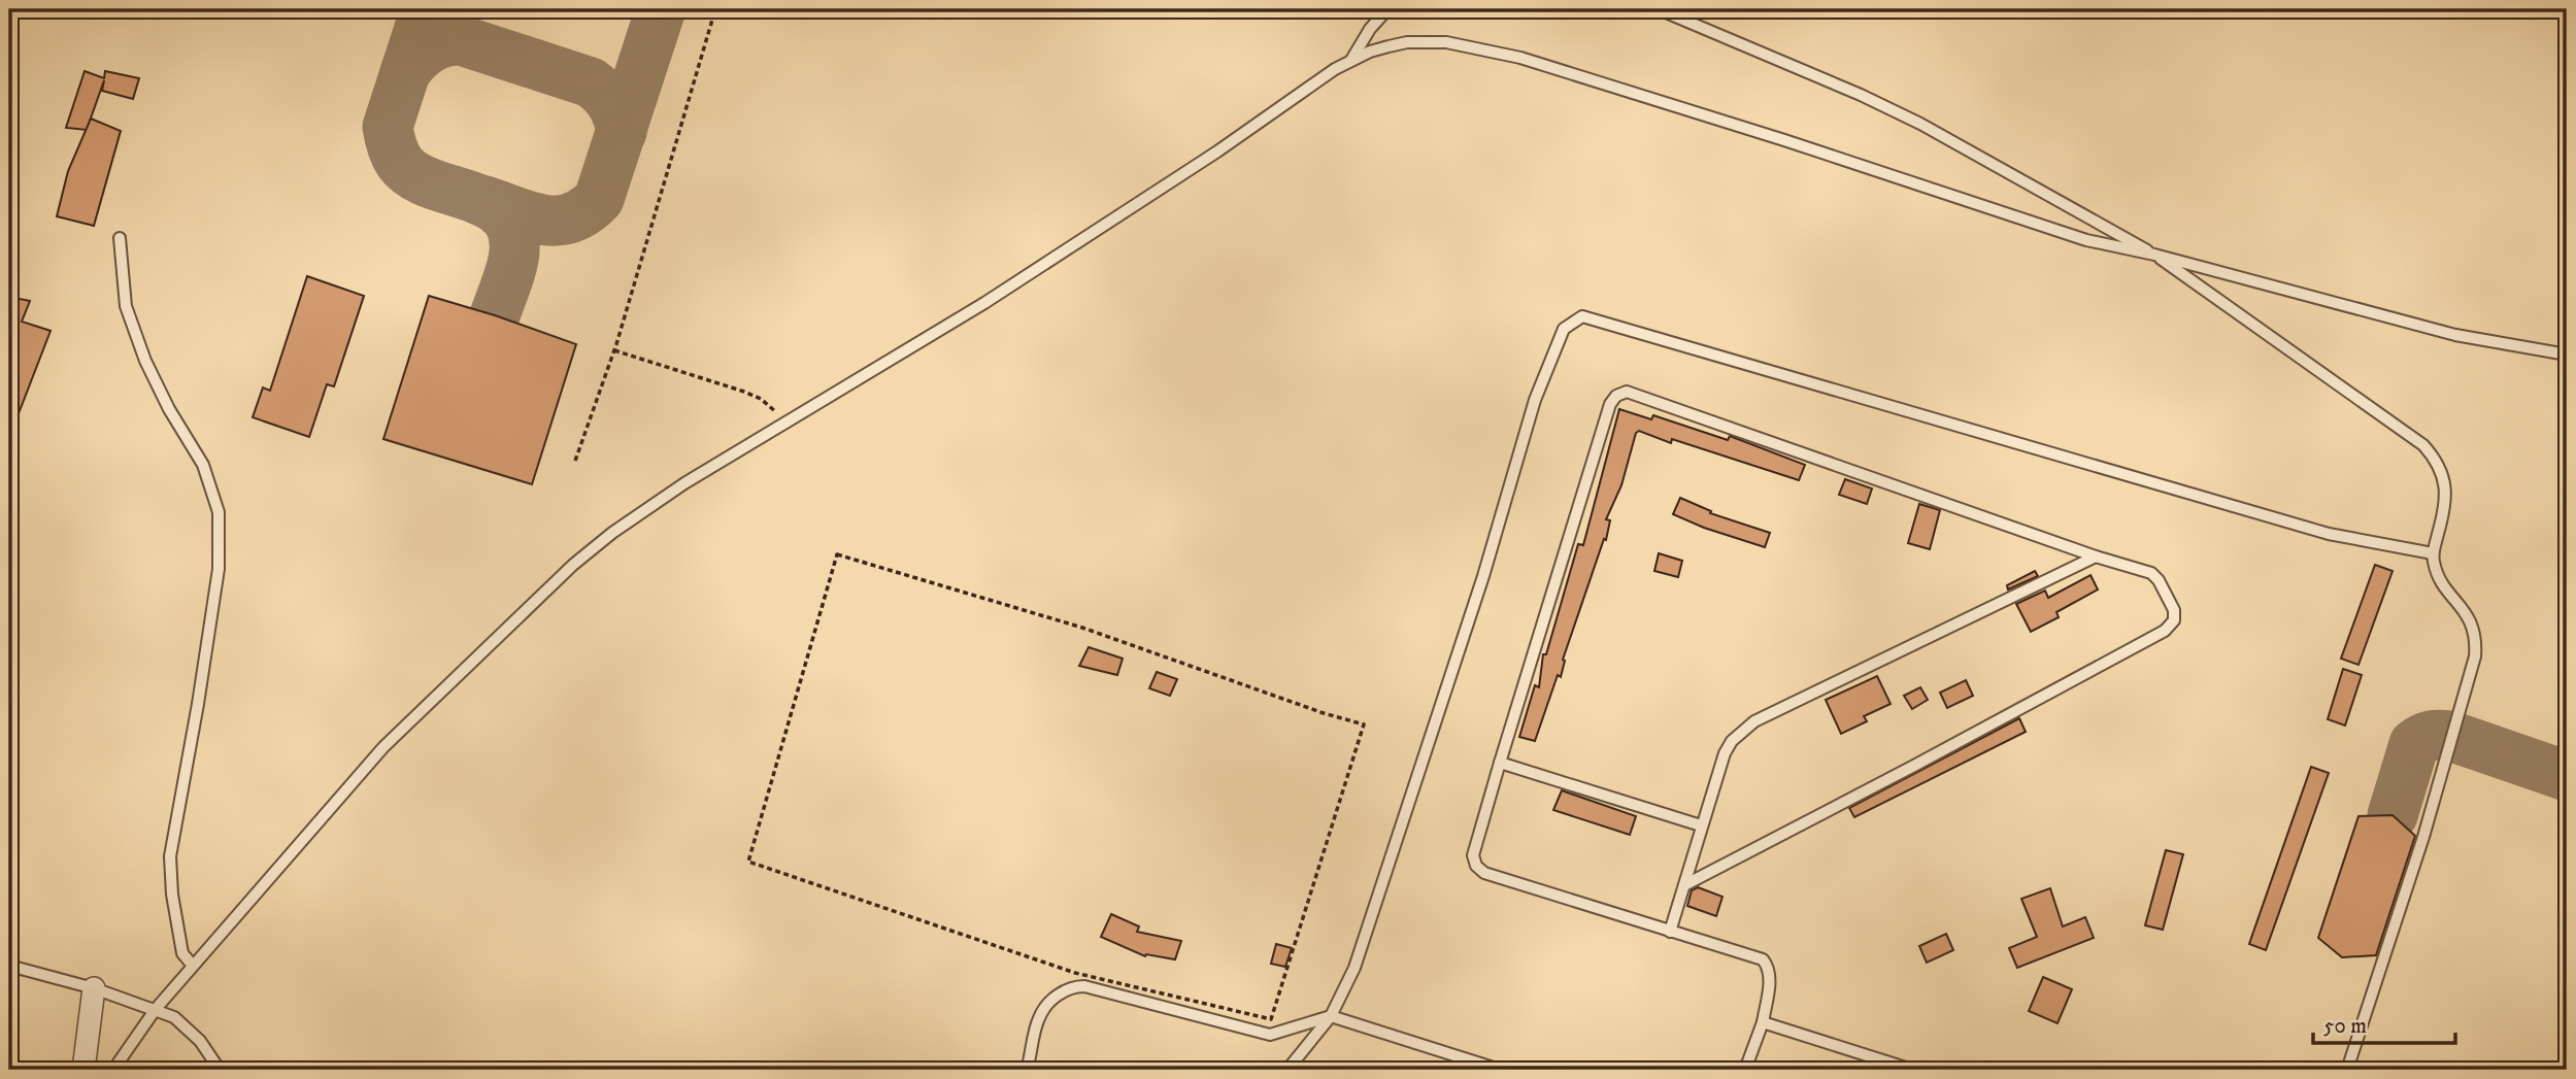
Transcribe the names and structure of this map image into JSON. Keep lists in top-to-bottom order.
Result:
{
  "scale_bar": "50 m"
}
